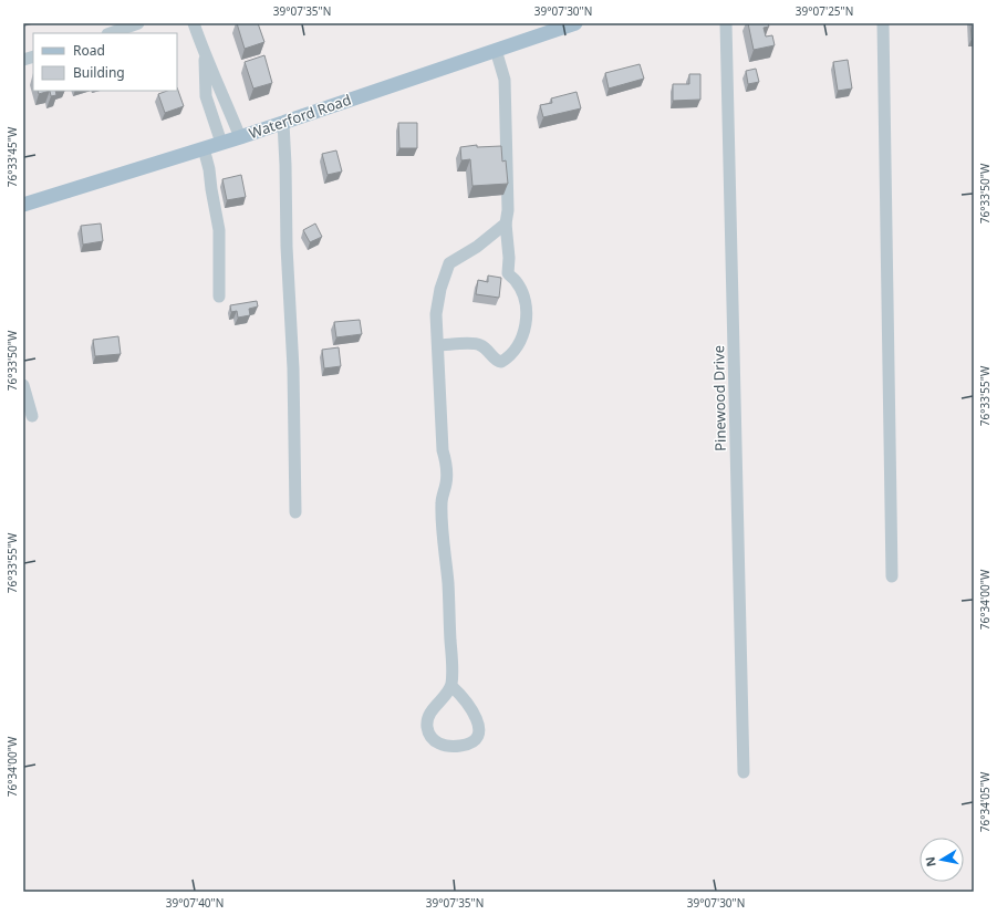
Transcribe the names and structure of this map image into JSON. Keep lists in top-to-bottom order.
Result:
{
  "streets": {
    "main road": ["Waterford Road"],
    "street": ["Pinewood Drive"]
  },
  "legend": ["Road", "Building"],
  "north": "left",
  "coordinates": [
    "39°07'35\"N",
    "39°07'30\"N",
    "39°07'25\"N",
    "76°33'45\"W",
    "76°33'50\"W",
    "76°33'55\"W",
    "76°34'00\"W",
    "76°34'05\"W",
    "39°07'40\"N"
  ]
}
